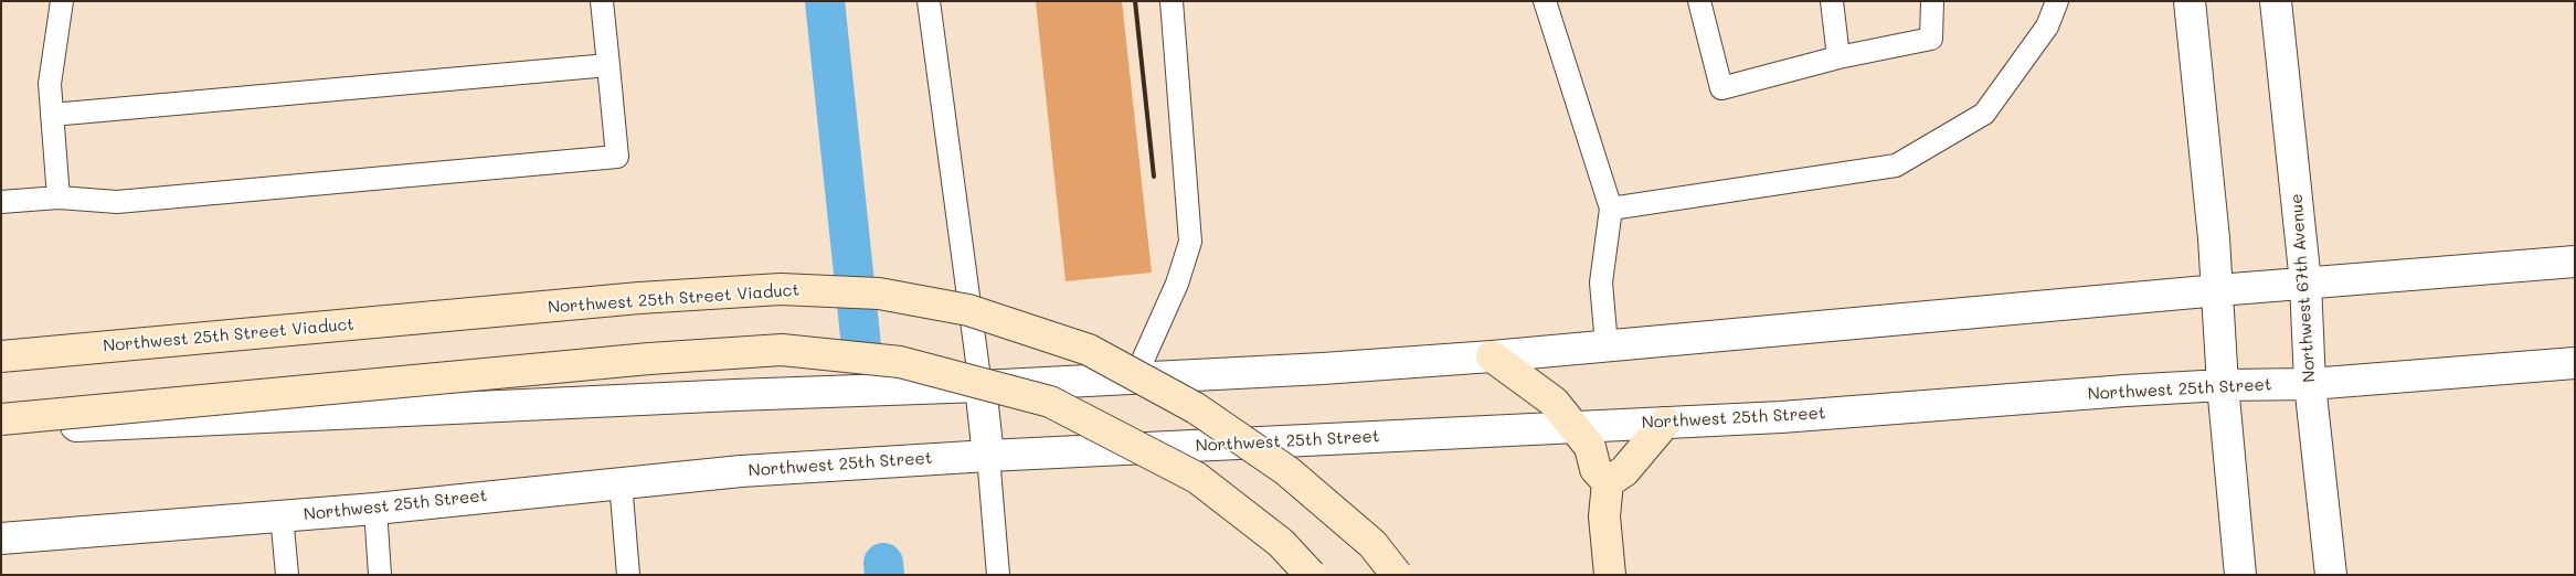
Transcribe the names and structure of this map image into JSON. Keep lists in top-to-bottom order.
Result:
{
  "streets": {
    "main road": ["Northwest 25th Street Viaduct"],
    "street": ["Northwest 67th Avenue", "Northwest 25th Street"]
  },
  "crossings": [
    ["Northwest 67th Avenue", "Northwest 25th Street"]
  ]
}
